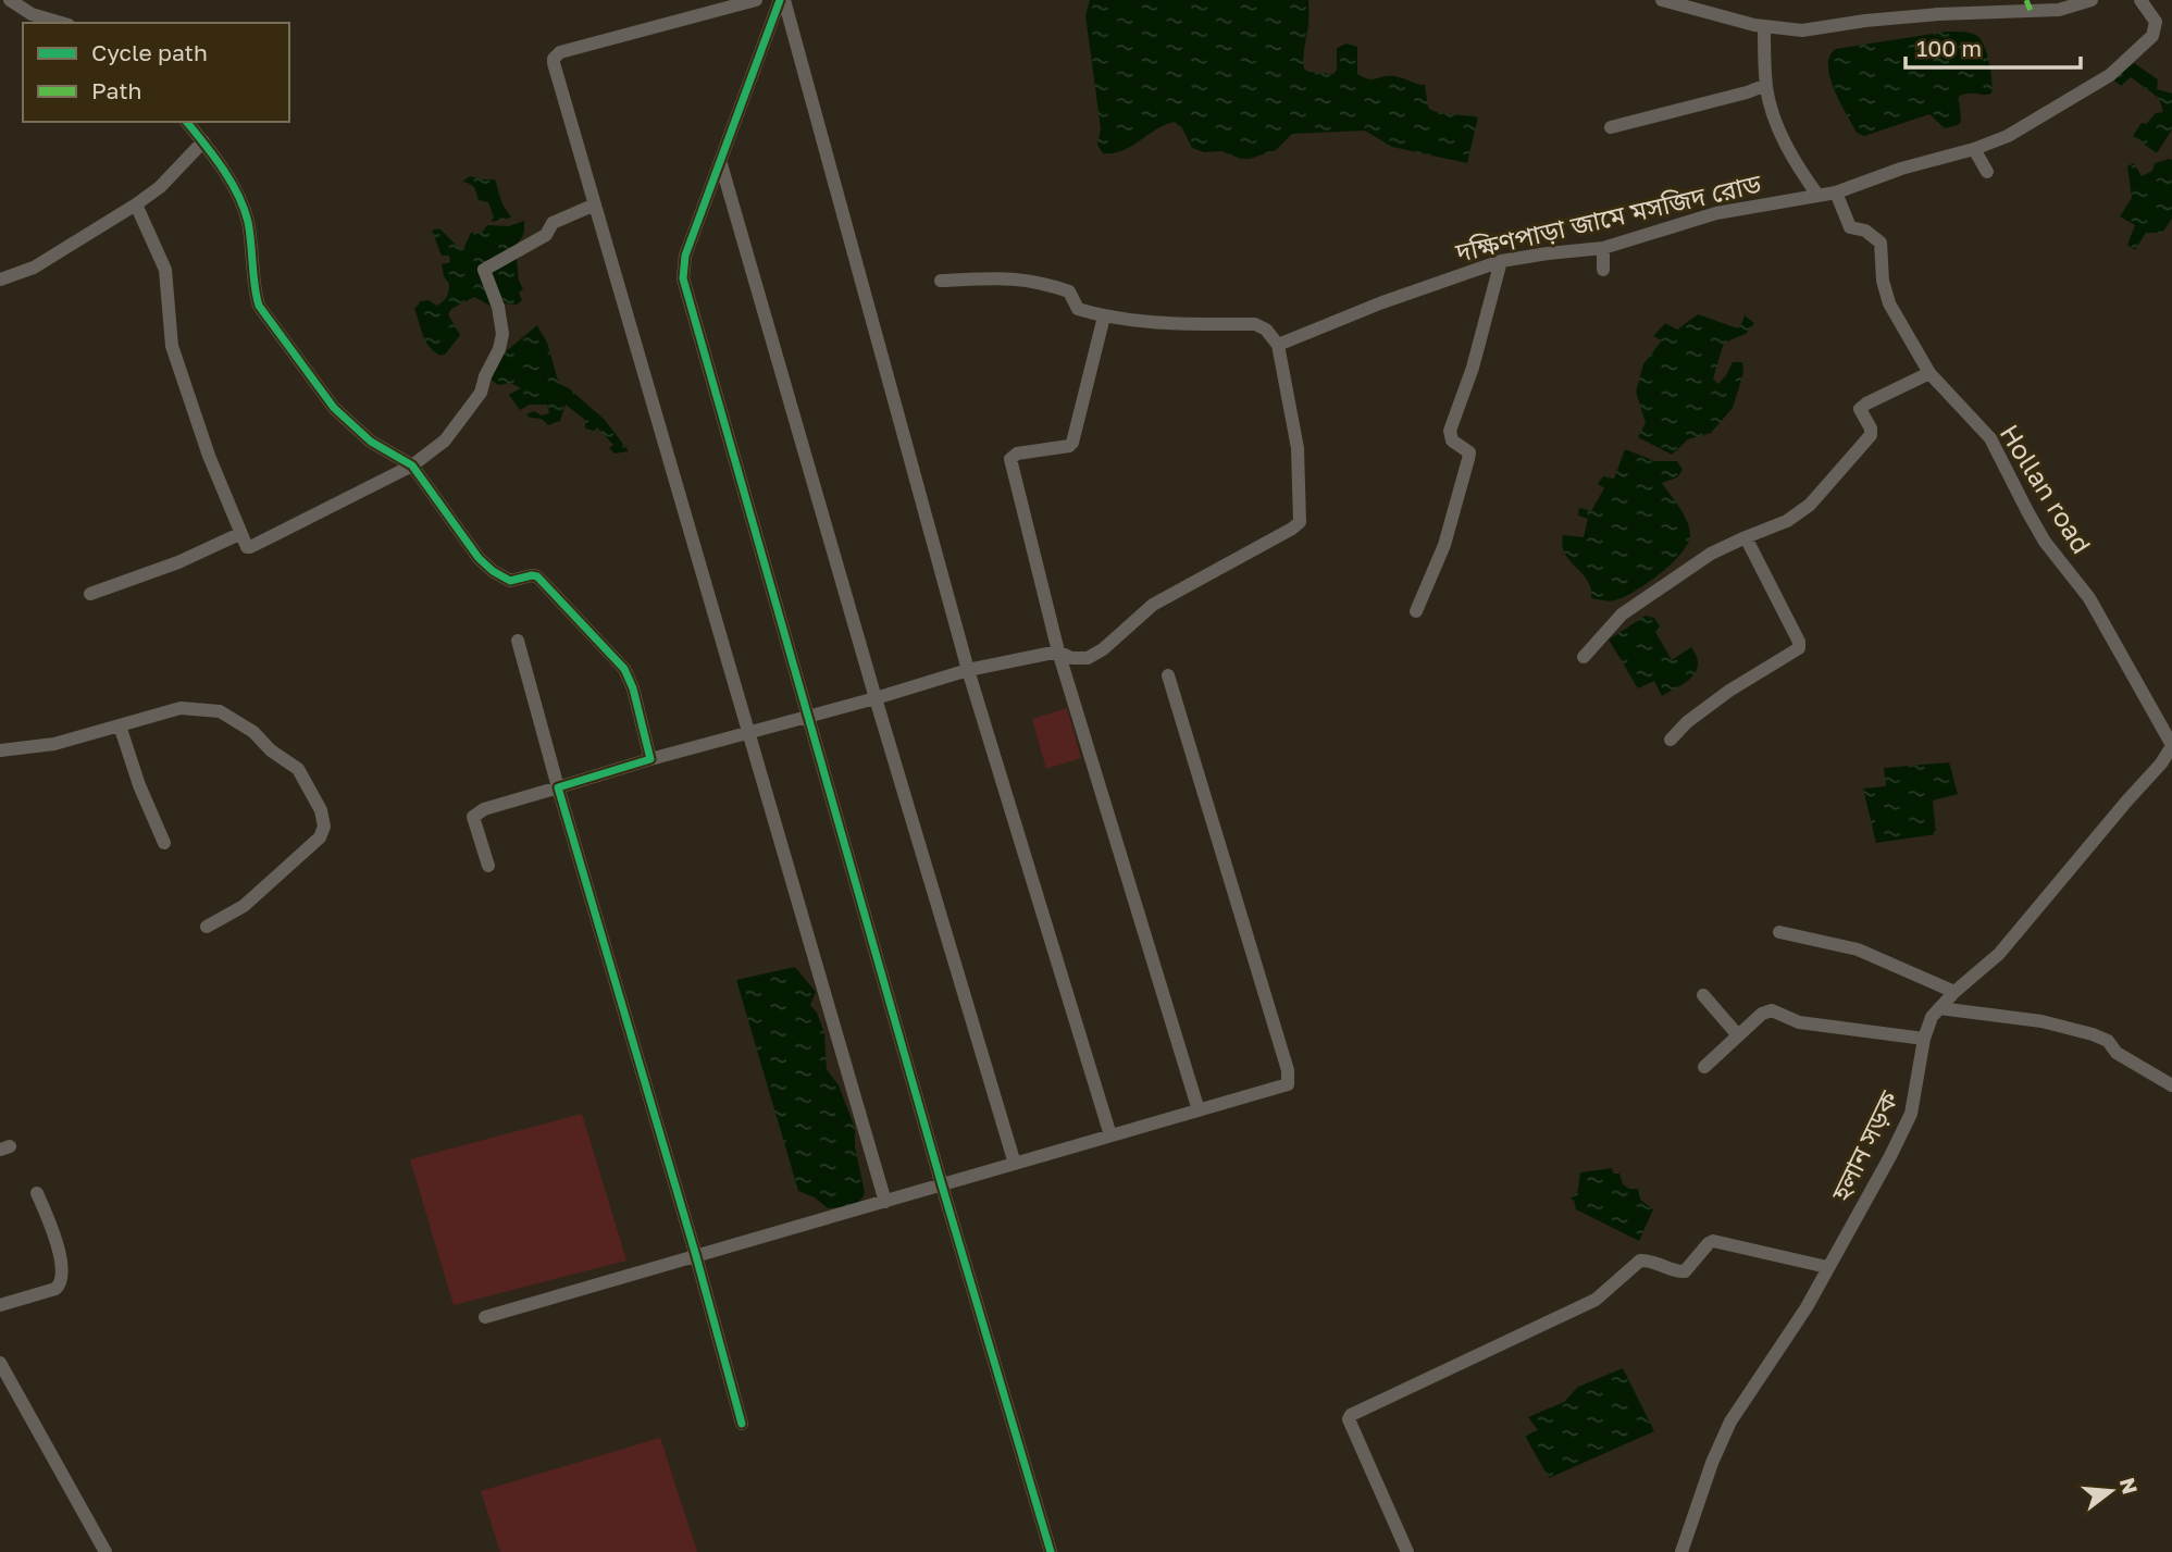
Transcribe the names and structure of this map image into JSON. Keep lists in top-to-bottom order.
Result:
{
  "streets": {
    "street": ["দক্ষিণপাড়া জামে মসজিদ রোড", "Hollan road", "হলান সড়ক"]
  },
  "crossings": [
    ["দক্ষিণপাড়া জামে মসজিদ রোড", "Hollan road"],
    ["Hollan road", "হলান সড়ক"]
  ],
  "legend": ["Cycle path", "Path"],
  "scale_bar": "100 m",
  "north": "right"
}
